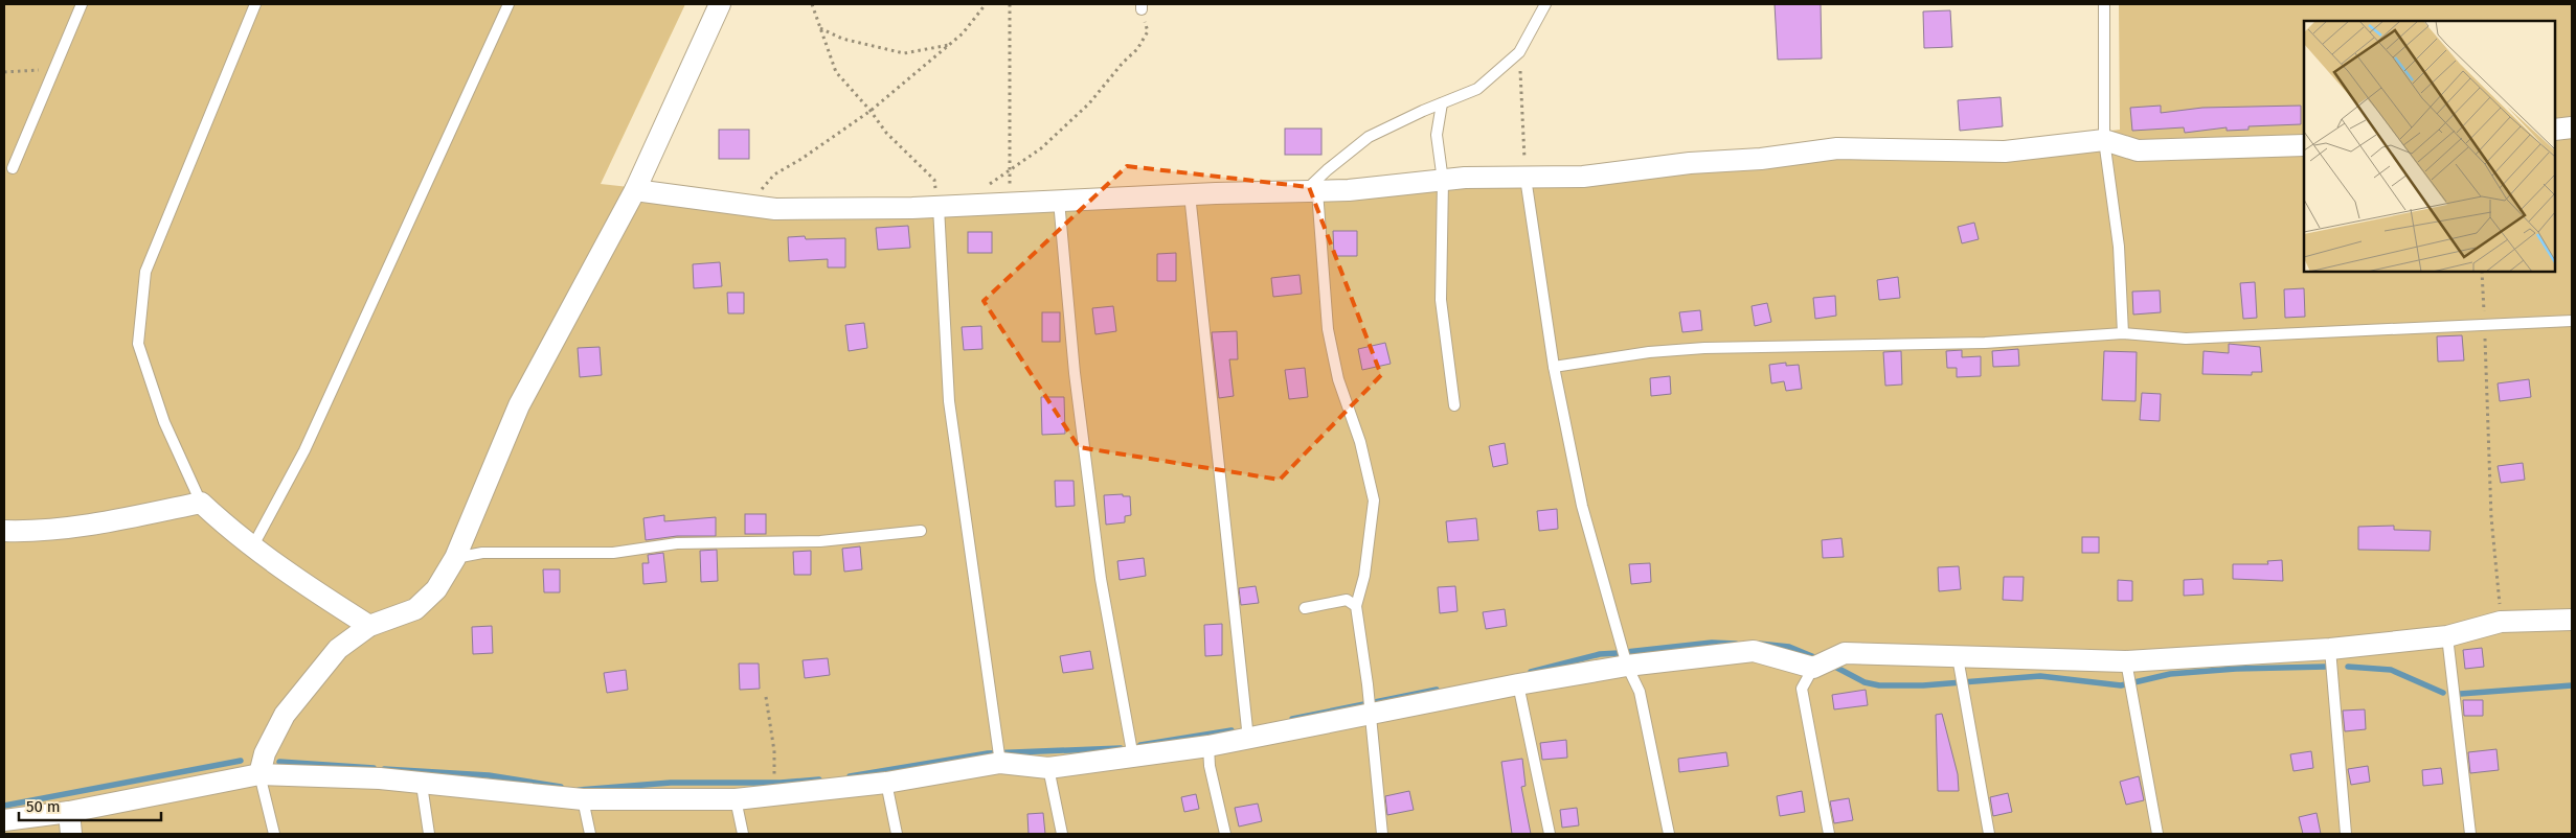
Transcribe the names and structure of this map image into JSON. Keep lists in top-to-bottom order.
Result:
{
  "scale_bar": "50 m"
}
